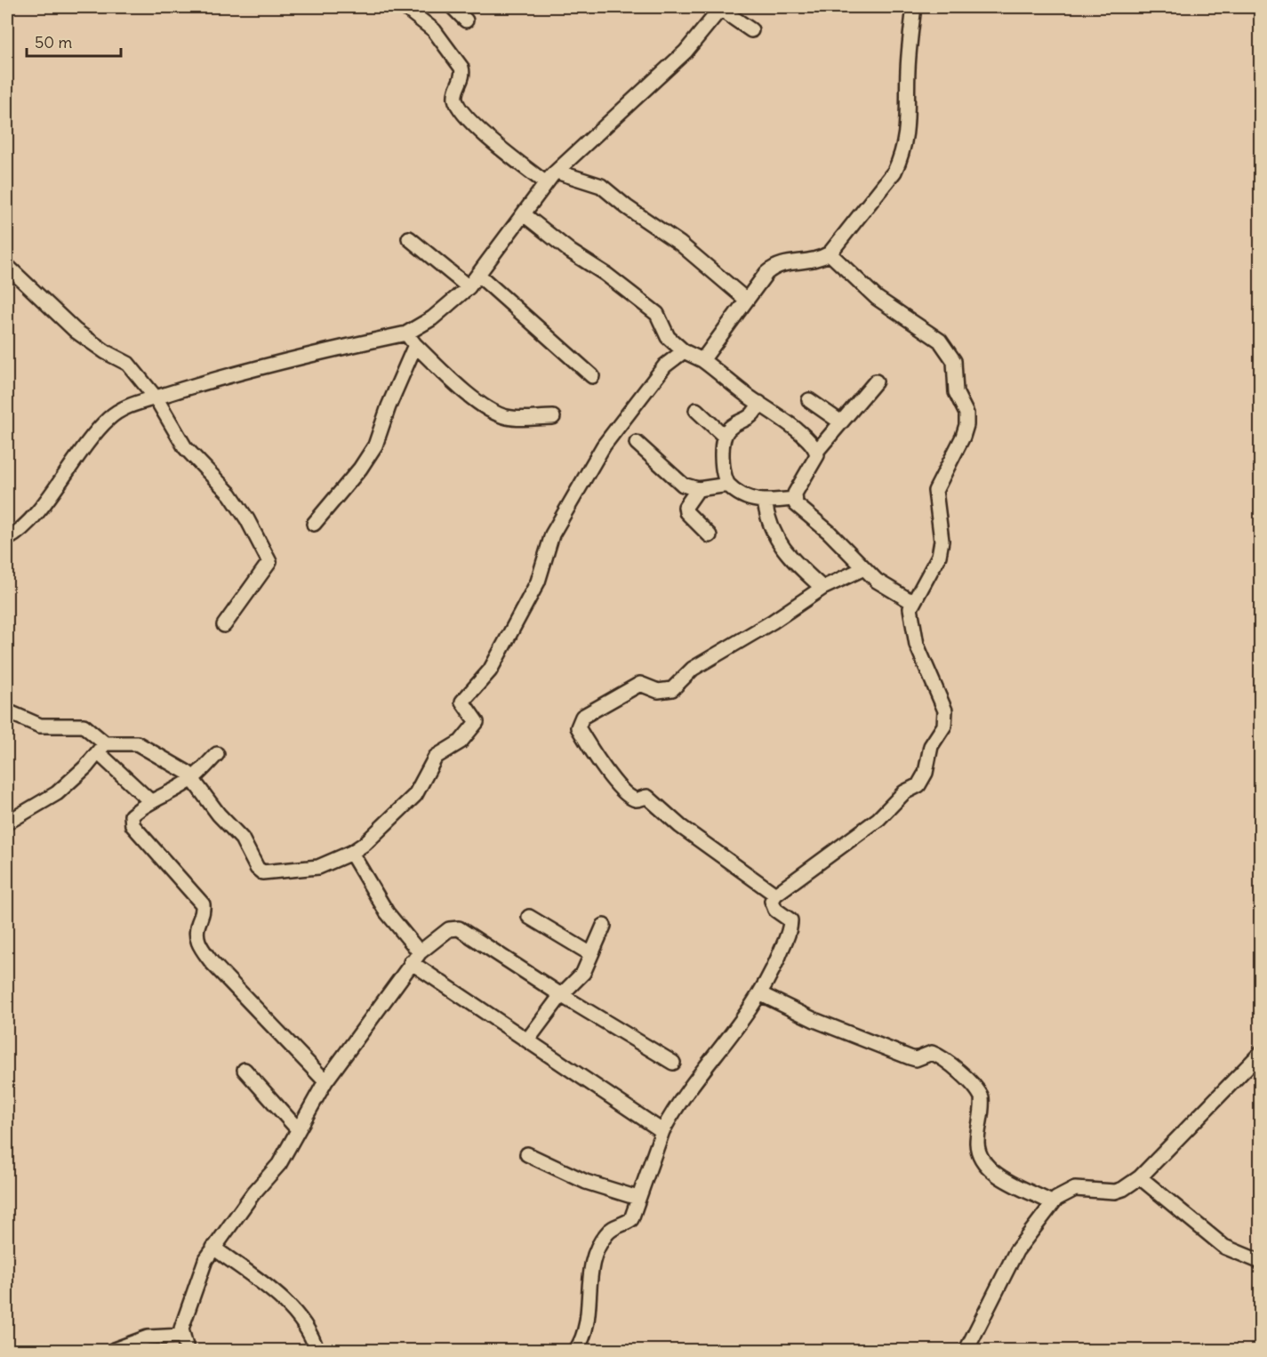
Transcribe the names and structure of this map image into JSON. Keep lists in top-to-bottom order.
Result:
{
  "scale_bar": "50 m"
}
